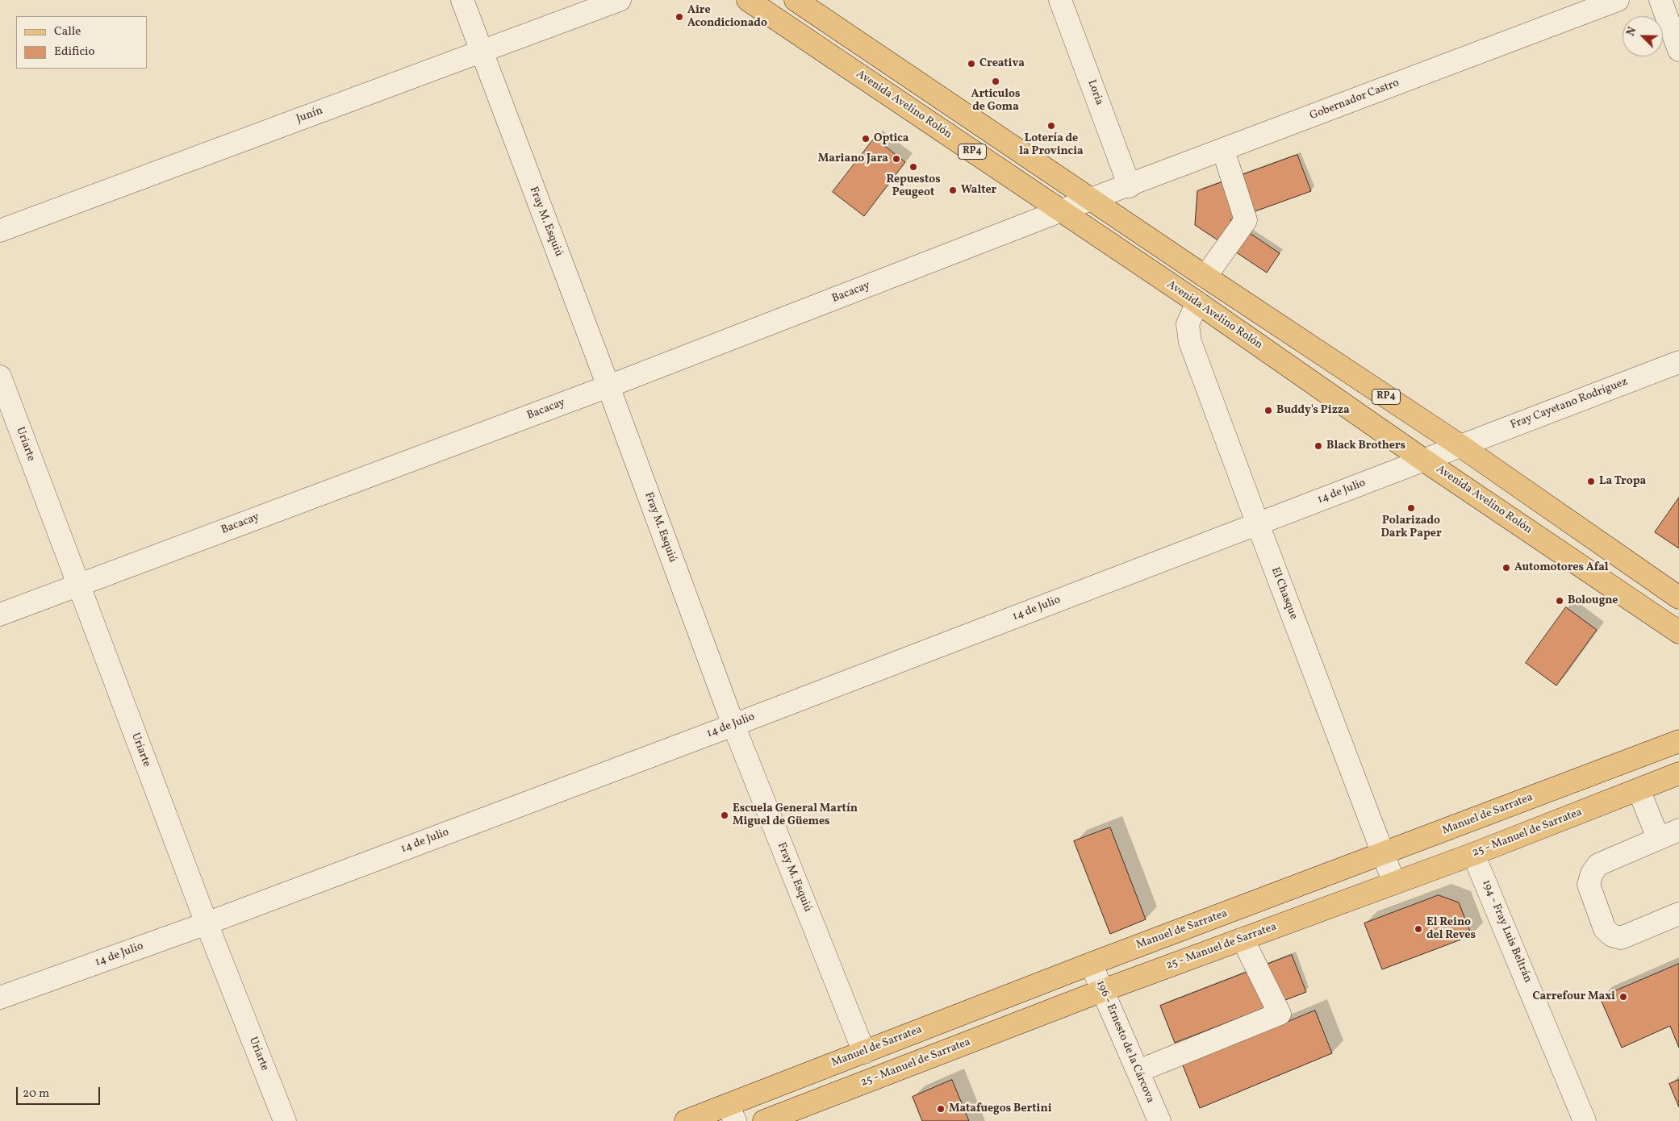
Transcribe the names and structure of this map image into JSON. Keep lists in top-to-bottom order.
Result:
{
  "streets": {
    "main road": [
      "Avenida Avelino Rolón",
      "RP4",
      "Manuel de Sarratea",
      "25 - Manuel de Sarratea"
    ],
    "street": [
      "Loria",
      "Gobernador Castro",
      "Junín",
      "Fray M. Esquiú",
      "Bacacay",
      "Fray Cayetano Rodríguez",
      "Uriarte",
      "14 de Julio",
      "El Chasque",
      "194 - Fray Luis Beltrán",
      "196 - Ernesto de la Cárcova"
    ]
  },
  "crossings": [
    ["Loria", "Gobernador Castro"],
    ["Gobernador Castro", "RP4"],
    ["Gobernador Castro", "Bacacay"],
    ["Avenida Avelino Rolón", "Bacacay"],
    ["Avenida Avelino Rolón", "14 de Julio"],
    ["Avenida Avelino Rolón", "El Chasque"],
    ["Junín", "Fray M. Esquiú"],
    ["RP4", "Bacacay"],
    ["RP4", "Fray Cayetano Rodríguez"],
    ["RP4", "14 de Julio"],
    ["Fray M. Esquiú", "Bacacay"],
    ["Fray M. Esquiú", "14 de Julio"],
    ["Fray M. Esquiú", "Manuel de Sarratea"],
    ["Bacacay", "Uriarte"],
    ["Fray Cayetano Rodríguez", "14 de Julio"],
    ["Uriarte", "14 de Julio"],
    ["14 de Julio", "El Chasque"],
    ["El Chasque", "Manuel de Sarratea"],
    ["El Chasque", "25 - Manuel de Sarratea"],
    ["Manuel de Sarratea", "196 - Ernesto de la Cárcova"],
    ["25 - Manuel de Sarratea", "194 - Fray Luis Beltrán"],
    ["25 - Manuel de Sarratea", "196 - Ernesto de la Cárcova"]
  ],
  "places": [
    "Aire Acondicionado",
    "Creativa",
    "Articulos de Goma",
    "Lotería de la Provincia",
    "Optica",
    "Mariano Jara",
    "Repuestos Peugeot",
    "Walter",
    "Buddy's Pizza",
    "Black Brothers",
    "La Tropa",
    "Polarizado Dark Paper",
    "Automotores Afal",
    "Bolougne",
    "Escuela General Martín Miguel de Güemes",
    "El Reino del Reves",
    "Carrefour Maxi",
    "Matafuegos Bertini"
  ],
  "legend": ["Calle", "Edificio"],
  "scale_bar": "20 m",
  "north": "top left"
}
